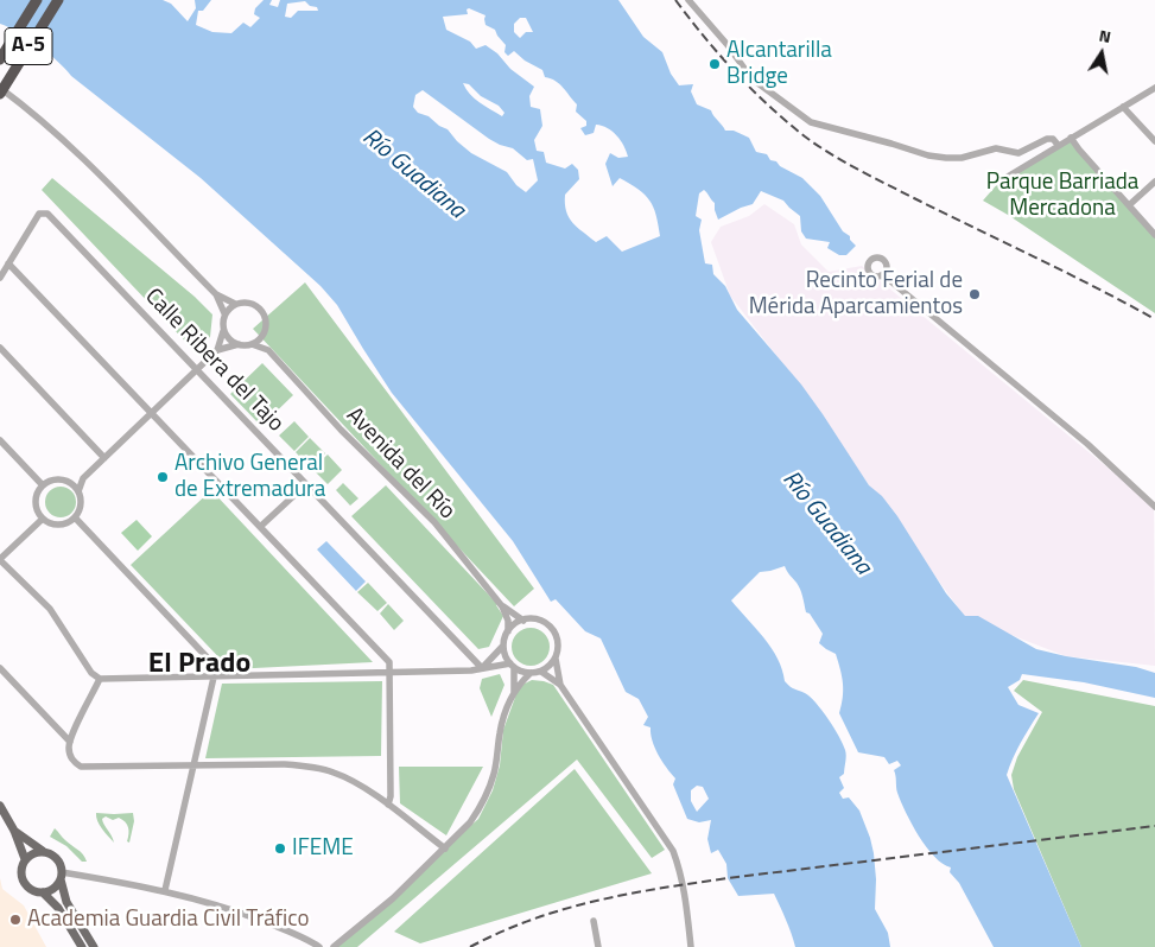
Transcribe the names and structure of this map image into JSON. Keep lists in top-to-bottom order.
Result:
{
  "streets": {
    "highway": ["A-5"],
    "street": ["Calle Ribera del Tajo", "Avenida del Río"]
  },
  "districts": ["El Prado"],
  "water": ["Río Guadiana"],
  "parks": ["Parque Barriada Mercadona"],
  "places": [
    "Alcantarilla Bridge",
    "Recinto Ferial de Mérida Aparcamientos",
    "Archivo General de Extremadura",
    "IFEME",
    "Academia Guardia Civil Tráfico"
  ],
  "north": "top"
}
